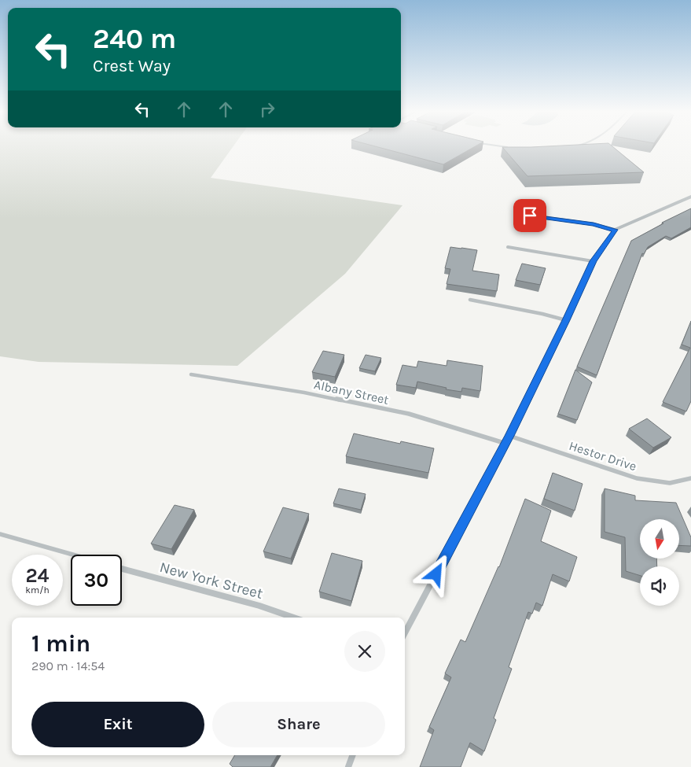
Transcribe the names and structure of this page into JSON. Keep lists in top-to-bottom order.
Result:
{
  "streets": {
    "street": ["Albany Street", "Hestor Drive", "New York Street"]
  },
  "north": "bottom",
  "page": {
    "turn": ["240 m", "Crest Way"],
    "speed": "24 km/h",
    "limit": "30",
    "heading": ["1 min", "290 m · 14:54"],
    "buttons": ["Exit", "Share"]
  }
}
